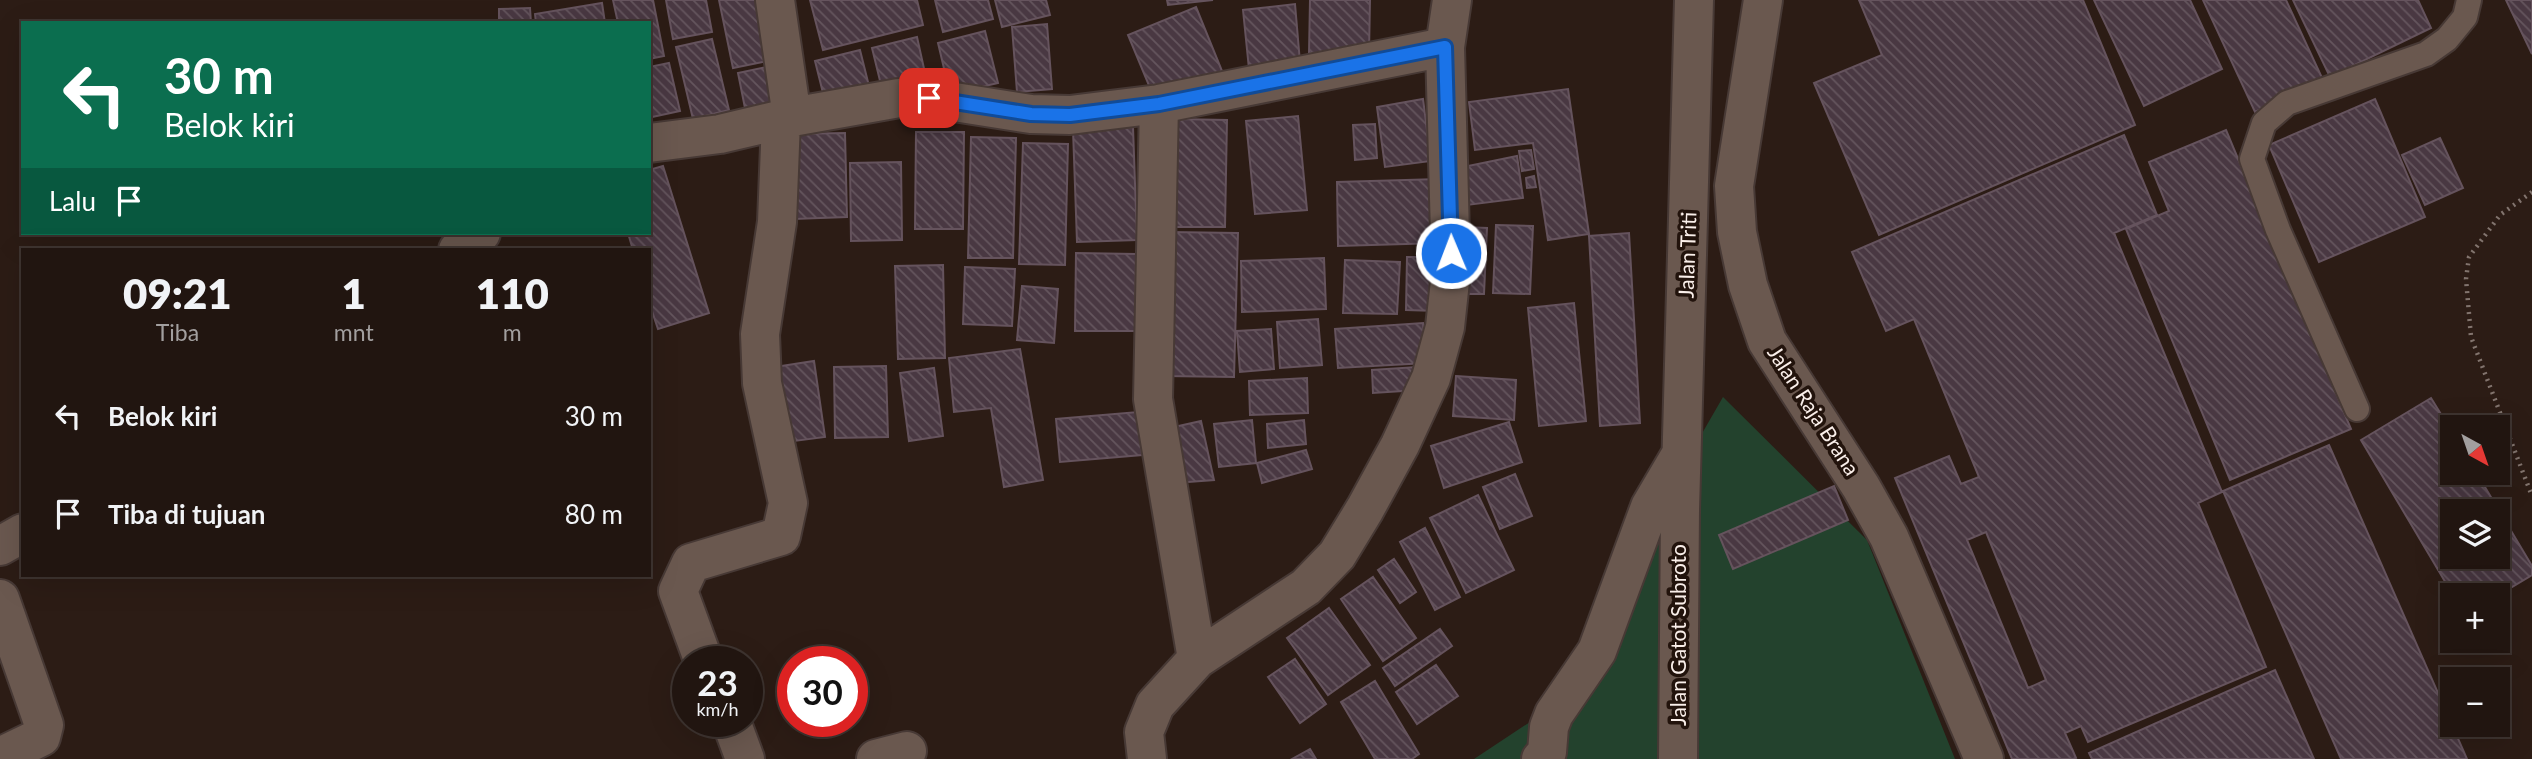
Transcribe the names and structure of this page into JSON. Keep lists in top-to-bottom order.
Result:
{
  "streets": {
    "street": ["Jalan Triti", "Jalan Raja Brana", "Jalan Gatot Subroto"]
  },
  "crossings": [
    ["Jalan Triti", "Jalan Gatot Subroto"]
  ],
  "north": "bottom right",
  "page": {
    "turn": ["30 m", "Belok kiri"],
    "then": "Lalu",
    "eta": [
      "09:21",
      "Tiba",
      "1",
      "mnt",
      "110",
      "m"
    ],
    "list": [
      {
        "name": "Belok kiri",
        "value": "30 m"
      },
      {
        "name": "Tiba di tujuan",
        "value": "80 m"
      }
    ],
    "map_buttons": ["+", "−"],
    "speed": "23 km/h",
    "limit": "30"
  }
}
